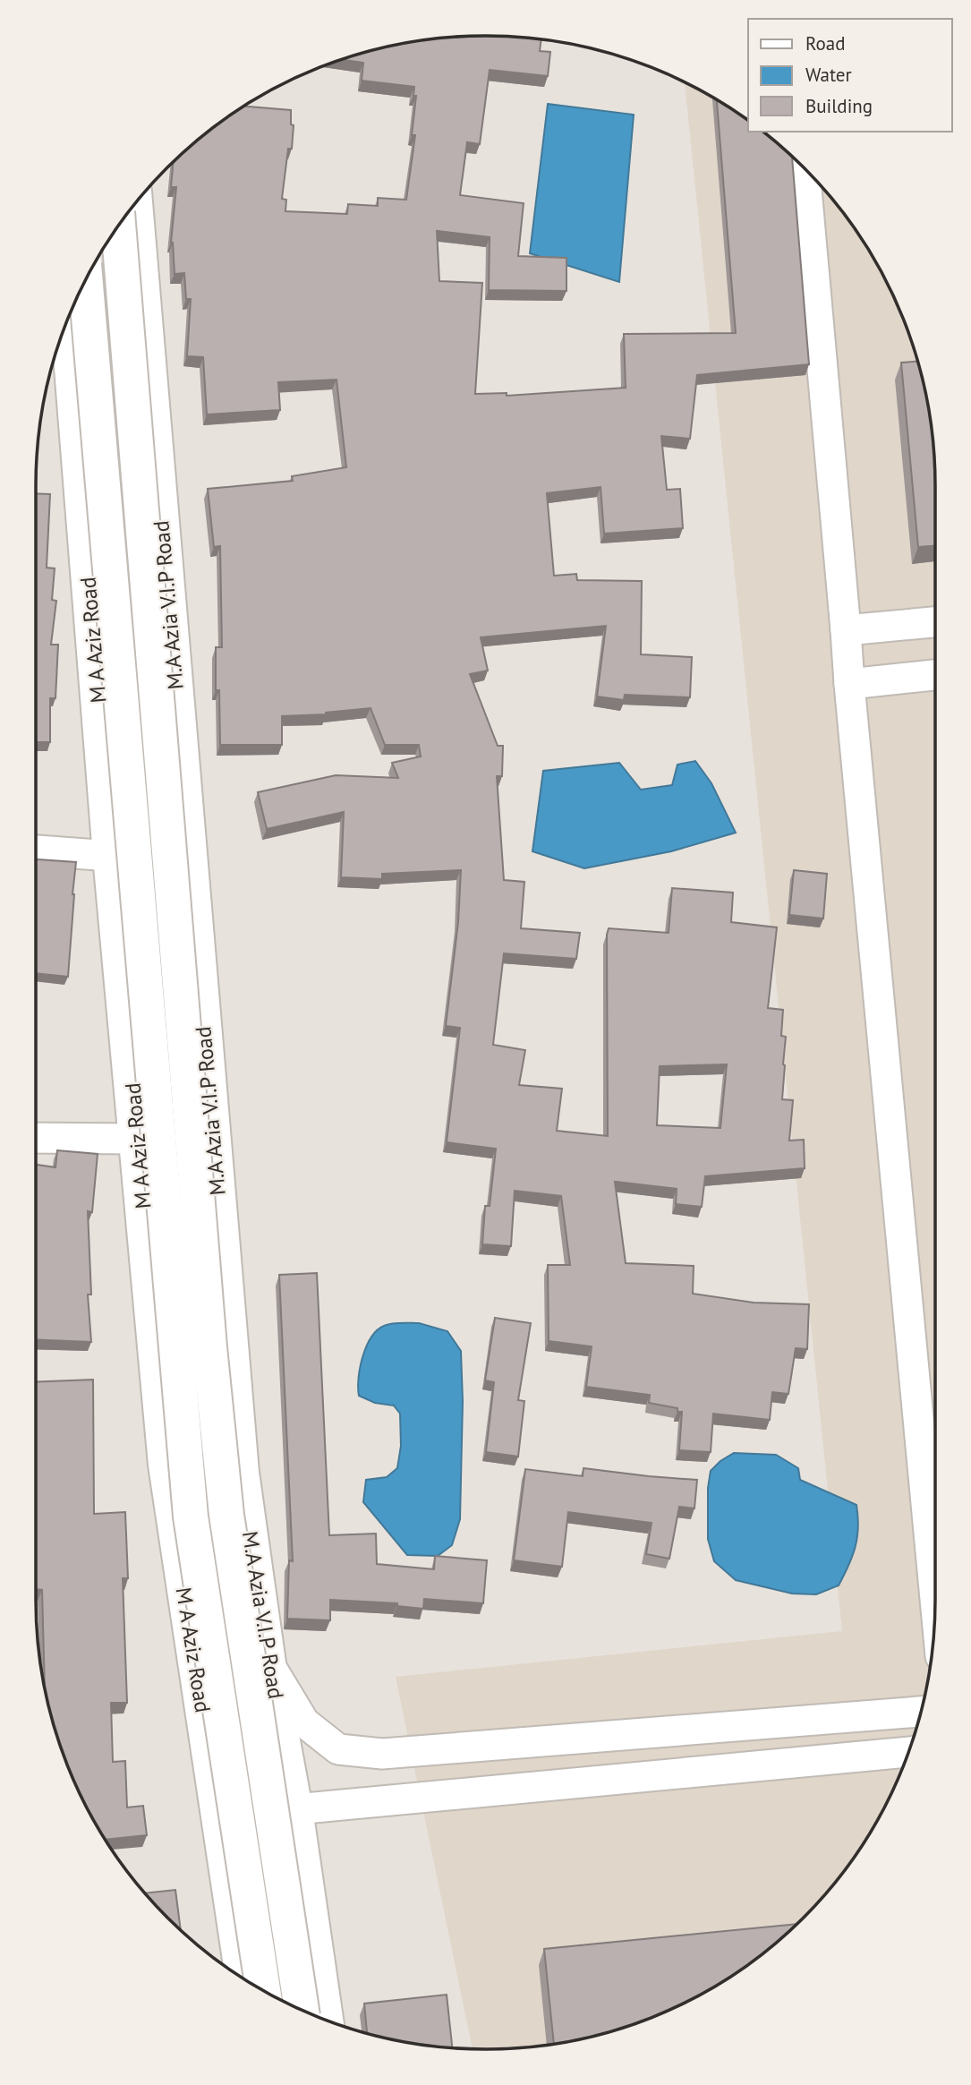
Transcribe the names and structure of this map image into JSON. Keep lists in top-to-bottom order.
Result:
{
  "streets": {
    "main road": ["M.A Azia V.I.P Road", "M A Aziz Road"]
  },
  "legend": ["Road", "Water", "Building"]
}
